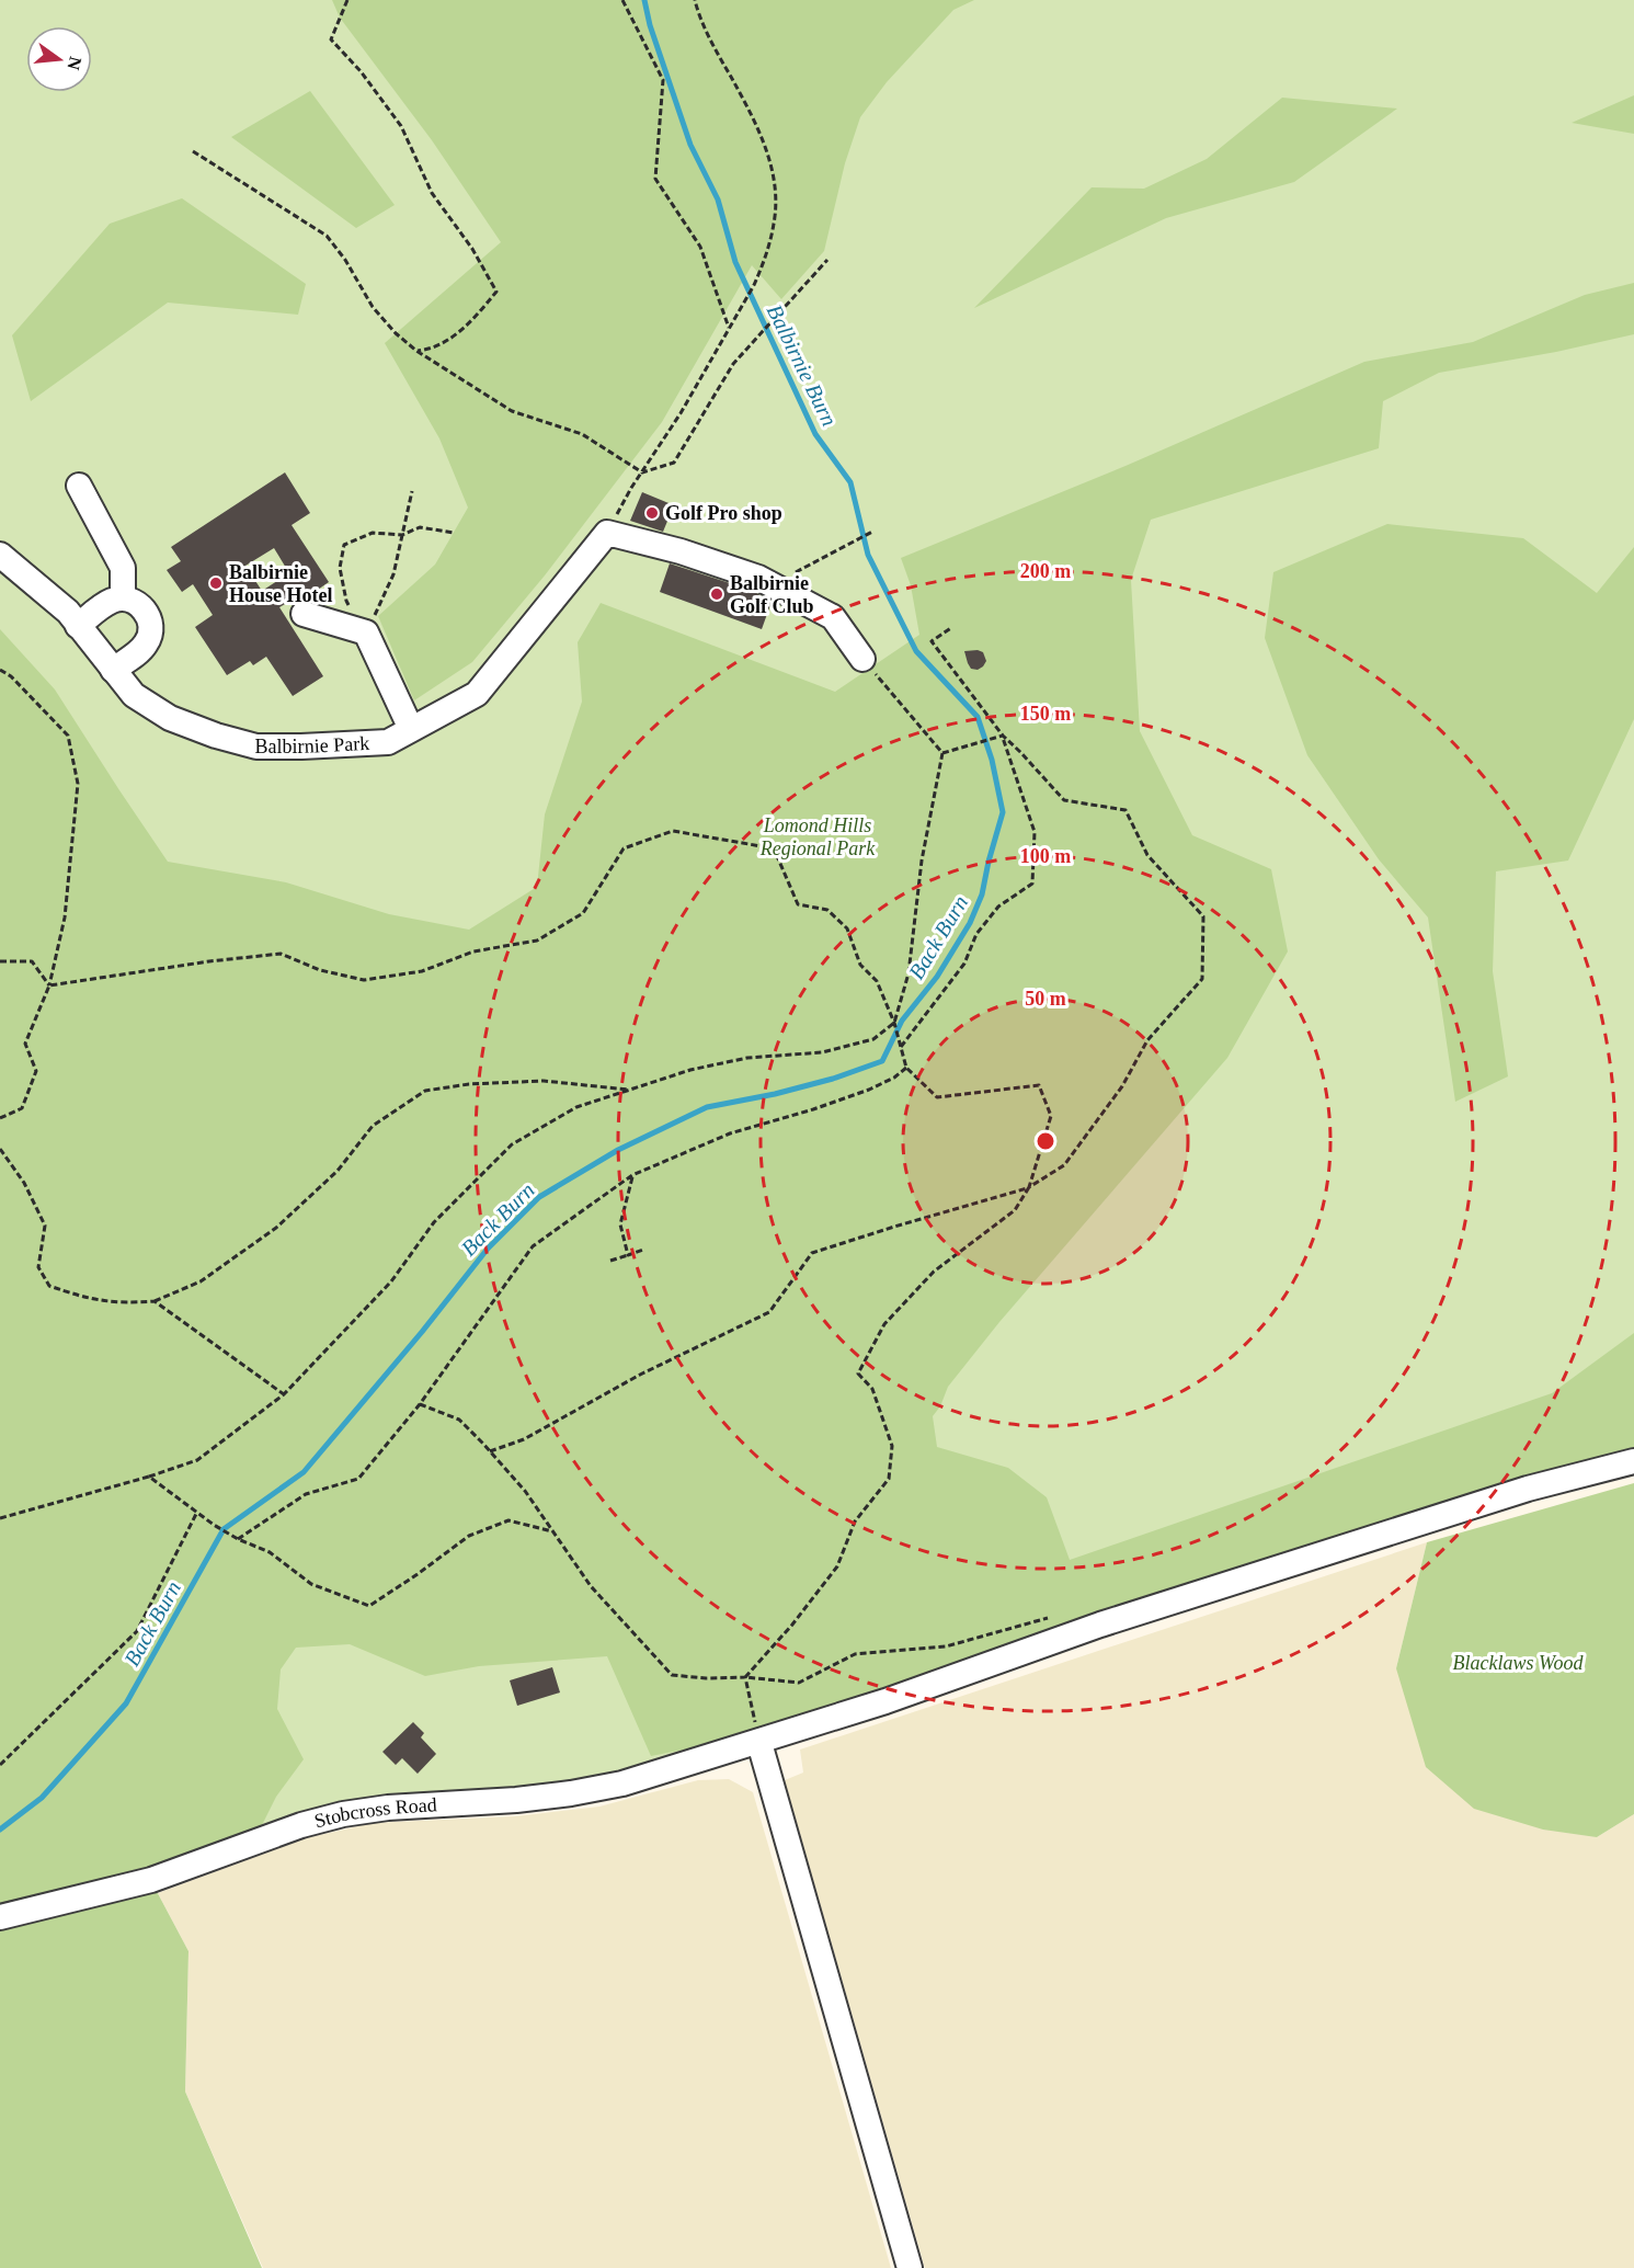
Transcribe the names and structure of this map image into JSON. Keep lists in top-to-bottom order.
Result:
{
  "streets": {
    "street": ["Balbirnie Park", "Stobcross Road"]
  },
  "water": ["Balbirnie Burn", "Back Burn"],
  "parks": ["Lomond Hills Regional Park", "Blacklaws Wood"],
  "places": ["Golf Pro shop", "Balbirnie House Hotel", "Balbirnie Golf Club"],
  "north": "right",
  "rings": [
    "200 m",
    "150 m",
    "100 m",
    "50 m"
  ]
}
